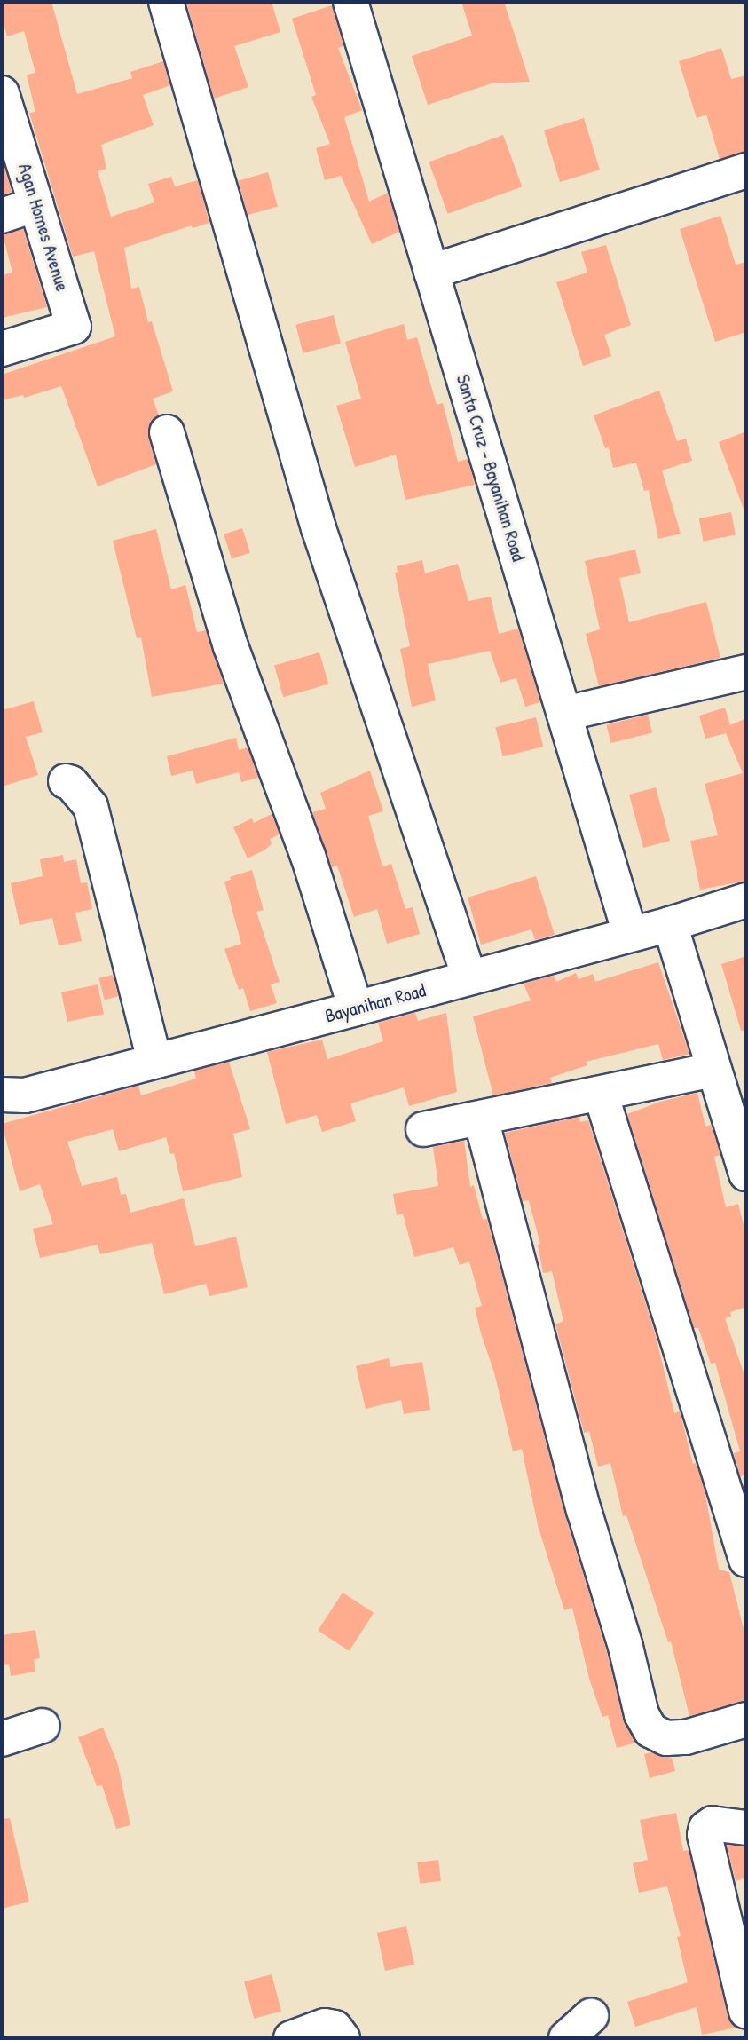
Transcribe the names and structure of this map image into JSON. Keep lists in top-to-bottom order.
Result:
{
  "streets": {
    "street": ["Agan Homes Avenue", "Santa Cruz - Bayanihan Road", "Bayanihan Road"]
  },
  "crossings": [
    ["Santa Cruz - Bayanihan Road", "Bayanihan Road"]
  ]
}
